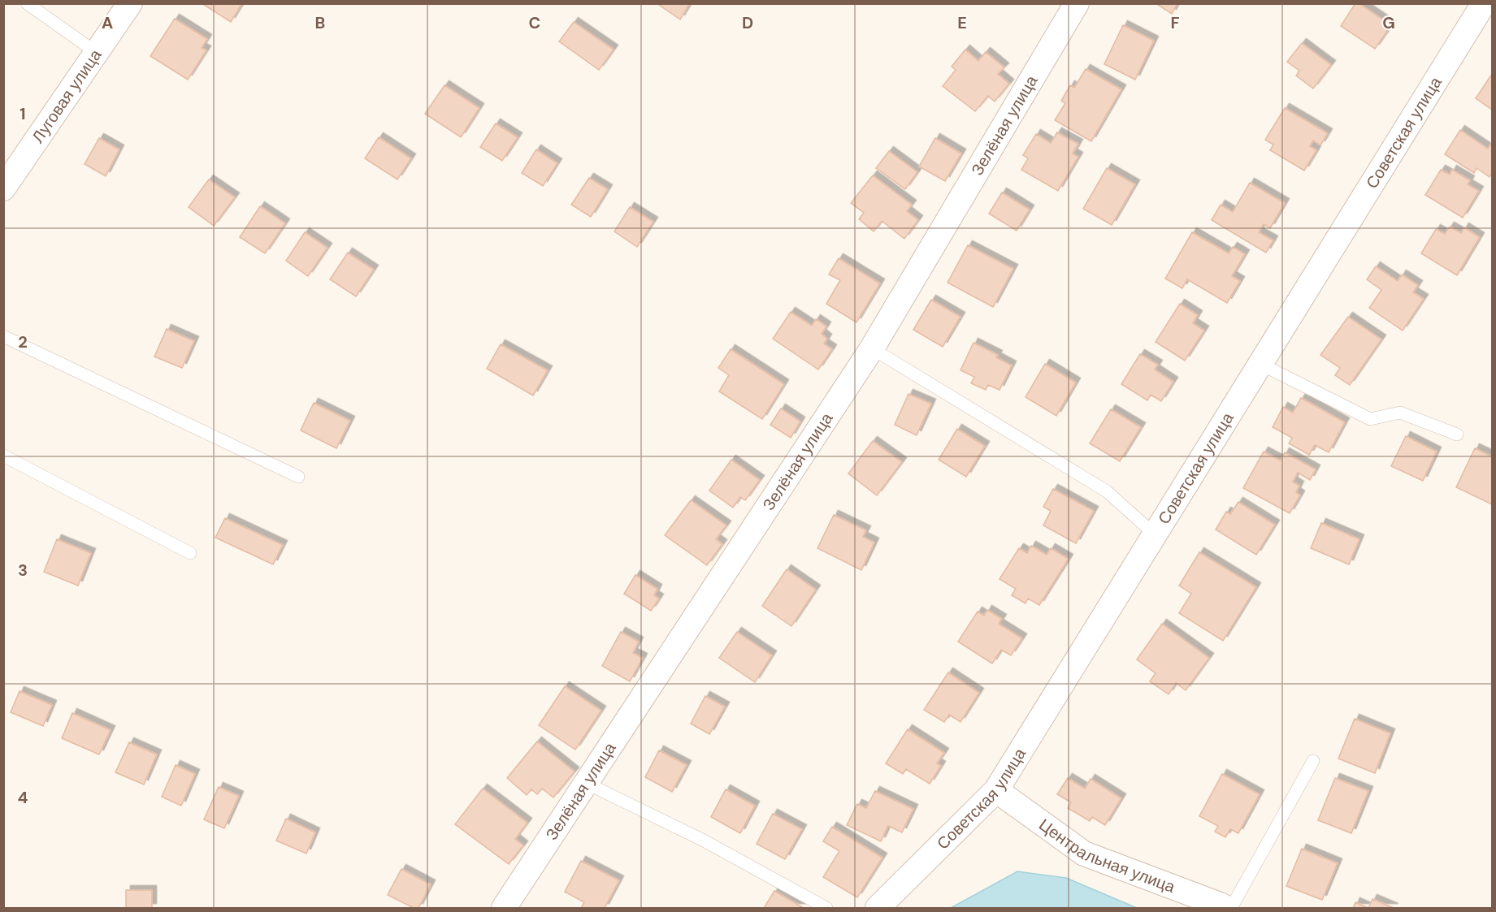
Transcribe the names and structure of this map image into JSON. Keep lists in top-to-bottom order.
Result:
{
  "streets": {
    "street": [
      "Луговая улица",
      "Зелёная улица",
      "Советская улица",
      "Центральная улица"
    ]
  },
  "crossings": [
    ["Советская улица", "Центральная улица"]
  ],
  "grid": {
    "columns": [
      "A",
      "B",
      "C",
      "D",
      "E",
      "F",
      "G"
    ],
    "rows": [
      "1",
      "2",
      "3",
      "4"
    ]
  }
}
